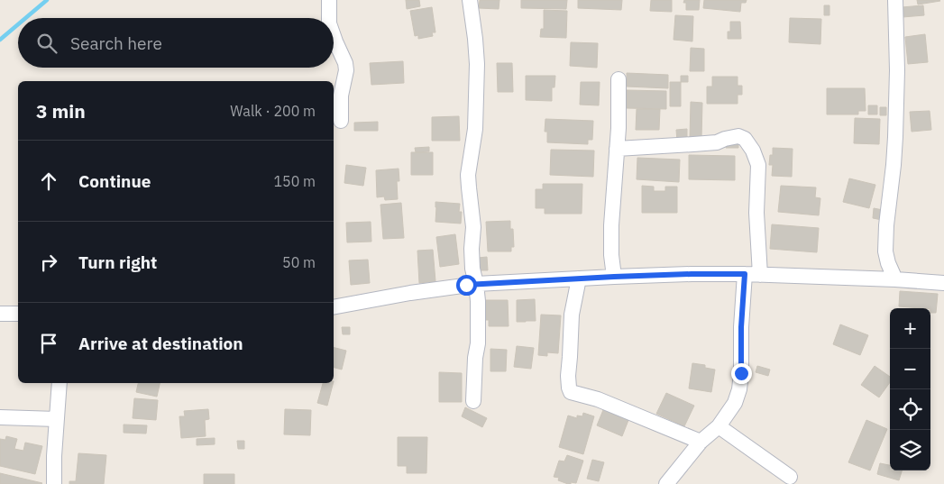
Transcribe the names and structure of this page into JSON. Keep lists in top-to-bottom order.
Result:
{
  "page": {
    "search": "Search here",
    "heading": ["3 min", "Walk · 200 m"],
    "list": [
      ["Continue", "150 m"],
      ["Turn right", "50 m"],
      "Arrive at destination"
    ],
    "map_buttons": ["+", "−"]
  }
}
